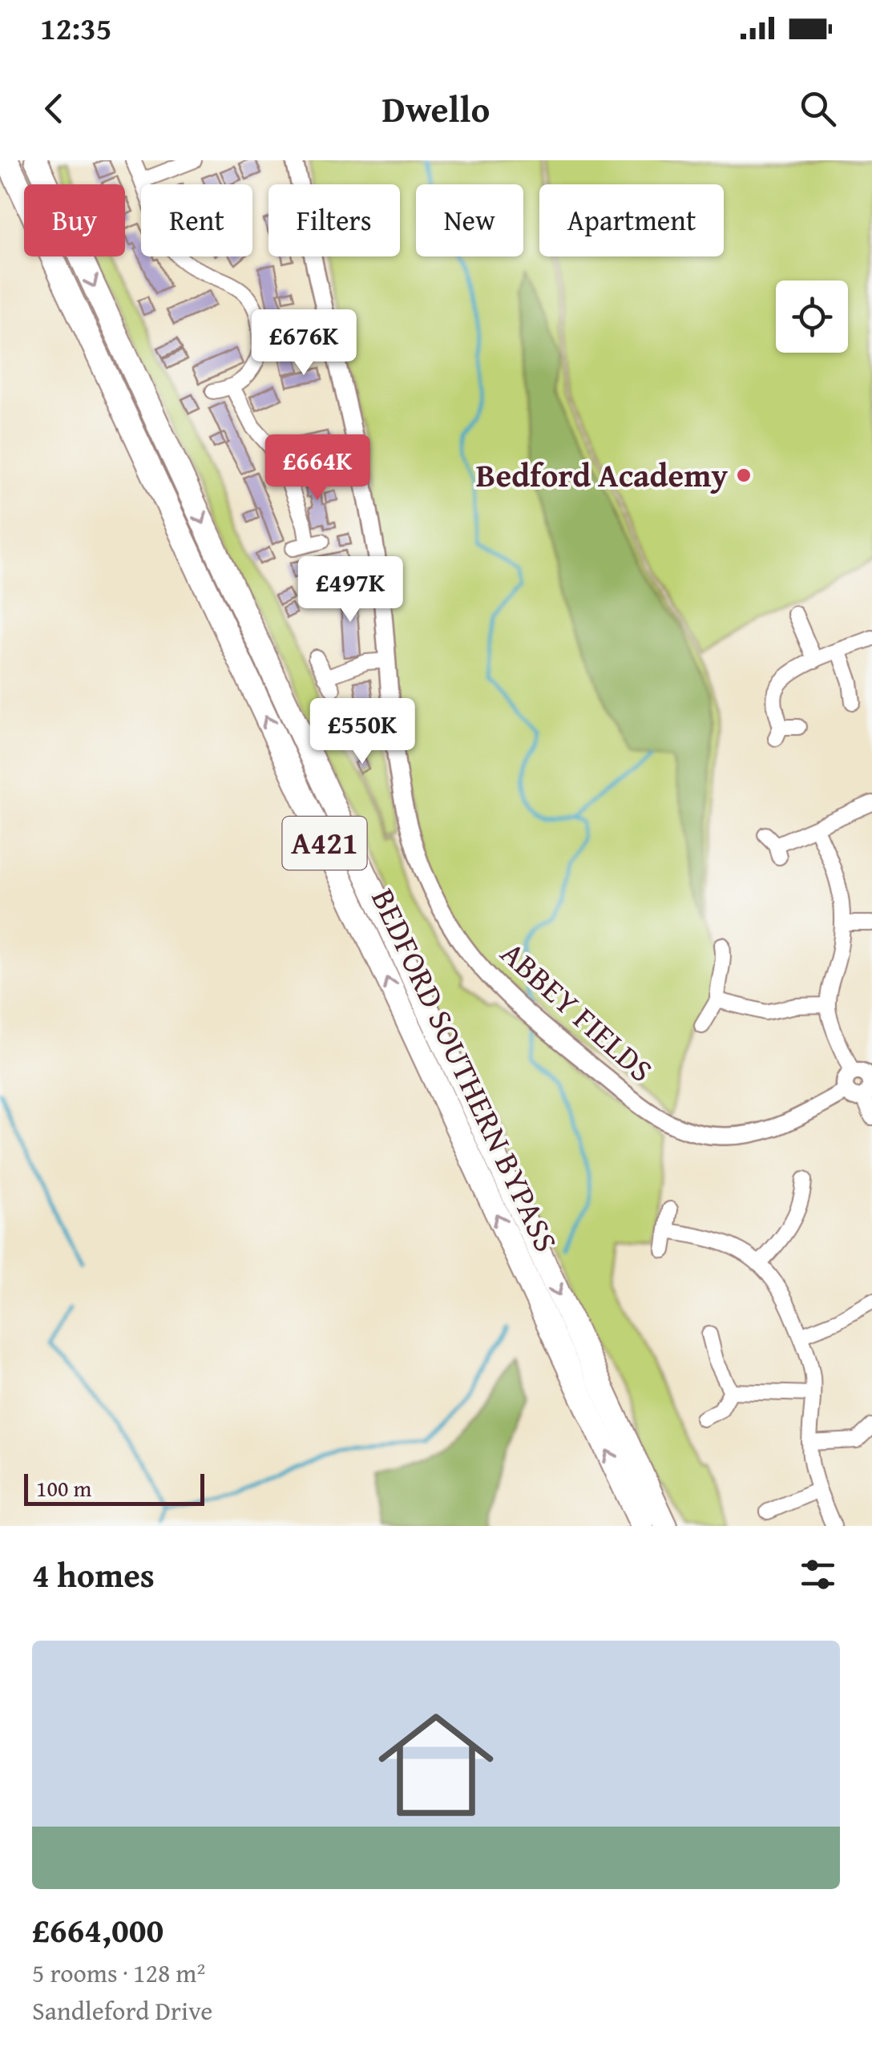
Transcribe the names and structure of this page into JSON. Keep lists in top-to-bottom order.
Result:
{
  "streets": {
    "highway": ["A421", "BEDFORD SOUTHERN BYPASS"],
    "street": ["ABBEY FIELDS"]
  },
  "places": ["Bedford Academy"],
  "scale_bar": "100 m",
  "page": {
    "status": "12:35",
    "header": "Dwello",
    "chip": [
      "Buy",
      "Rent",
      "Filters",
      "New",
      "Apartment"
    ],
    "price": [
      "£676K",
      "£664K",
      "£497K",
      "£550K"
    ],
    "scale": "100 m",
    "heading": "4 homes",
    "list": [
      {
        "name": "£664,000",
        "note": "5 rooms · 128 m² · Sandleford Drive"
      }
    ]
  }
}
